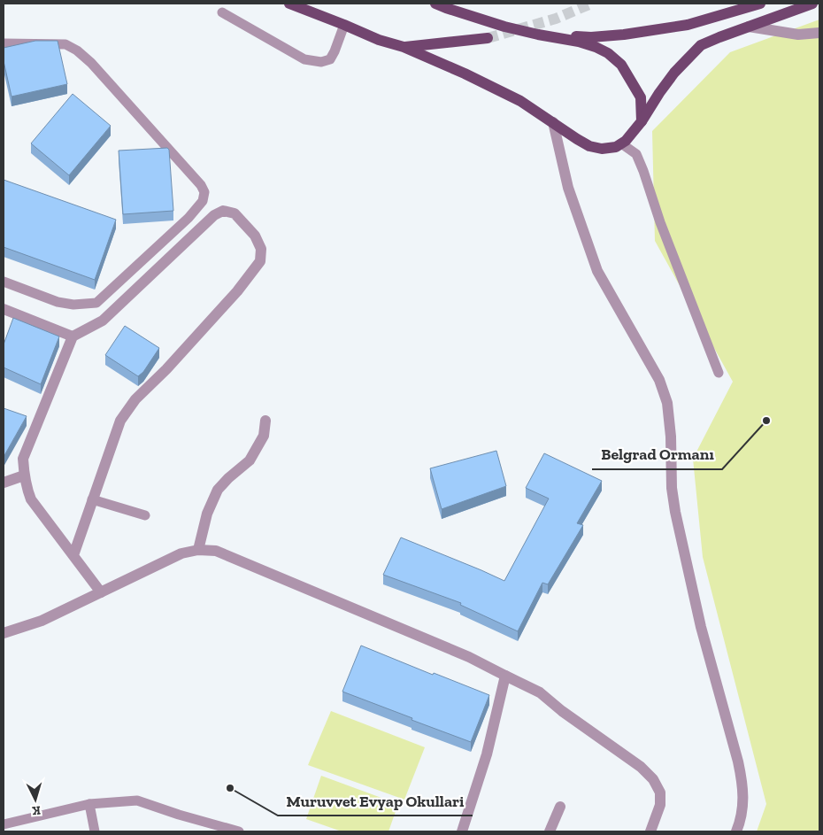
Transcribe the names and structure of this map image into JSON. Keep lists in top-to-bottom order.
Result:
{
  "places": ["Belgrad Ormanı", "Muruvvet Evyap Okullari"],
  "north": "bottom"
}
